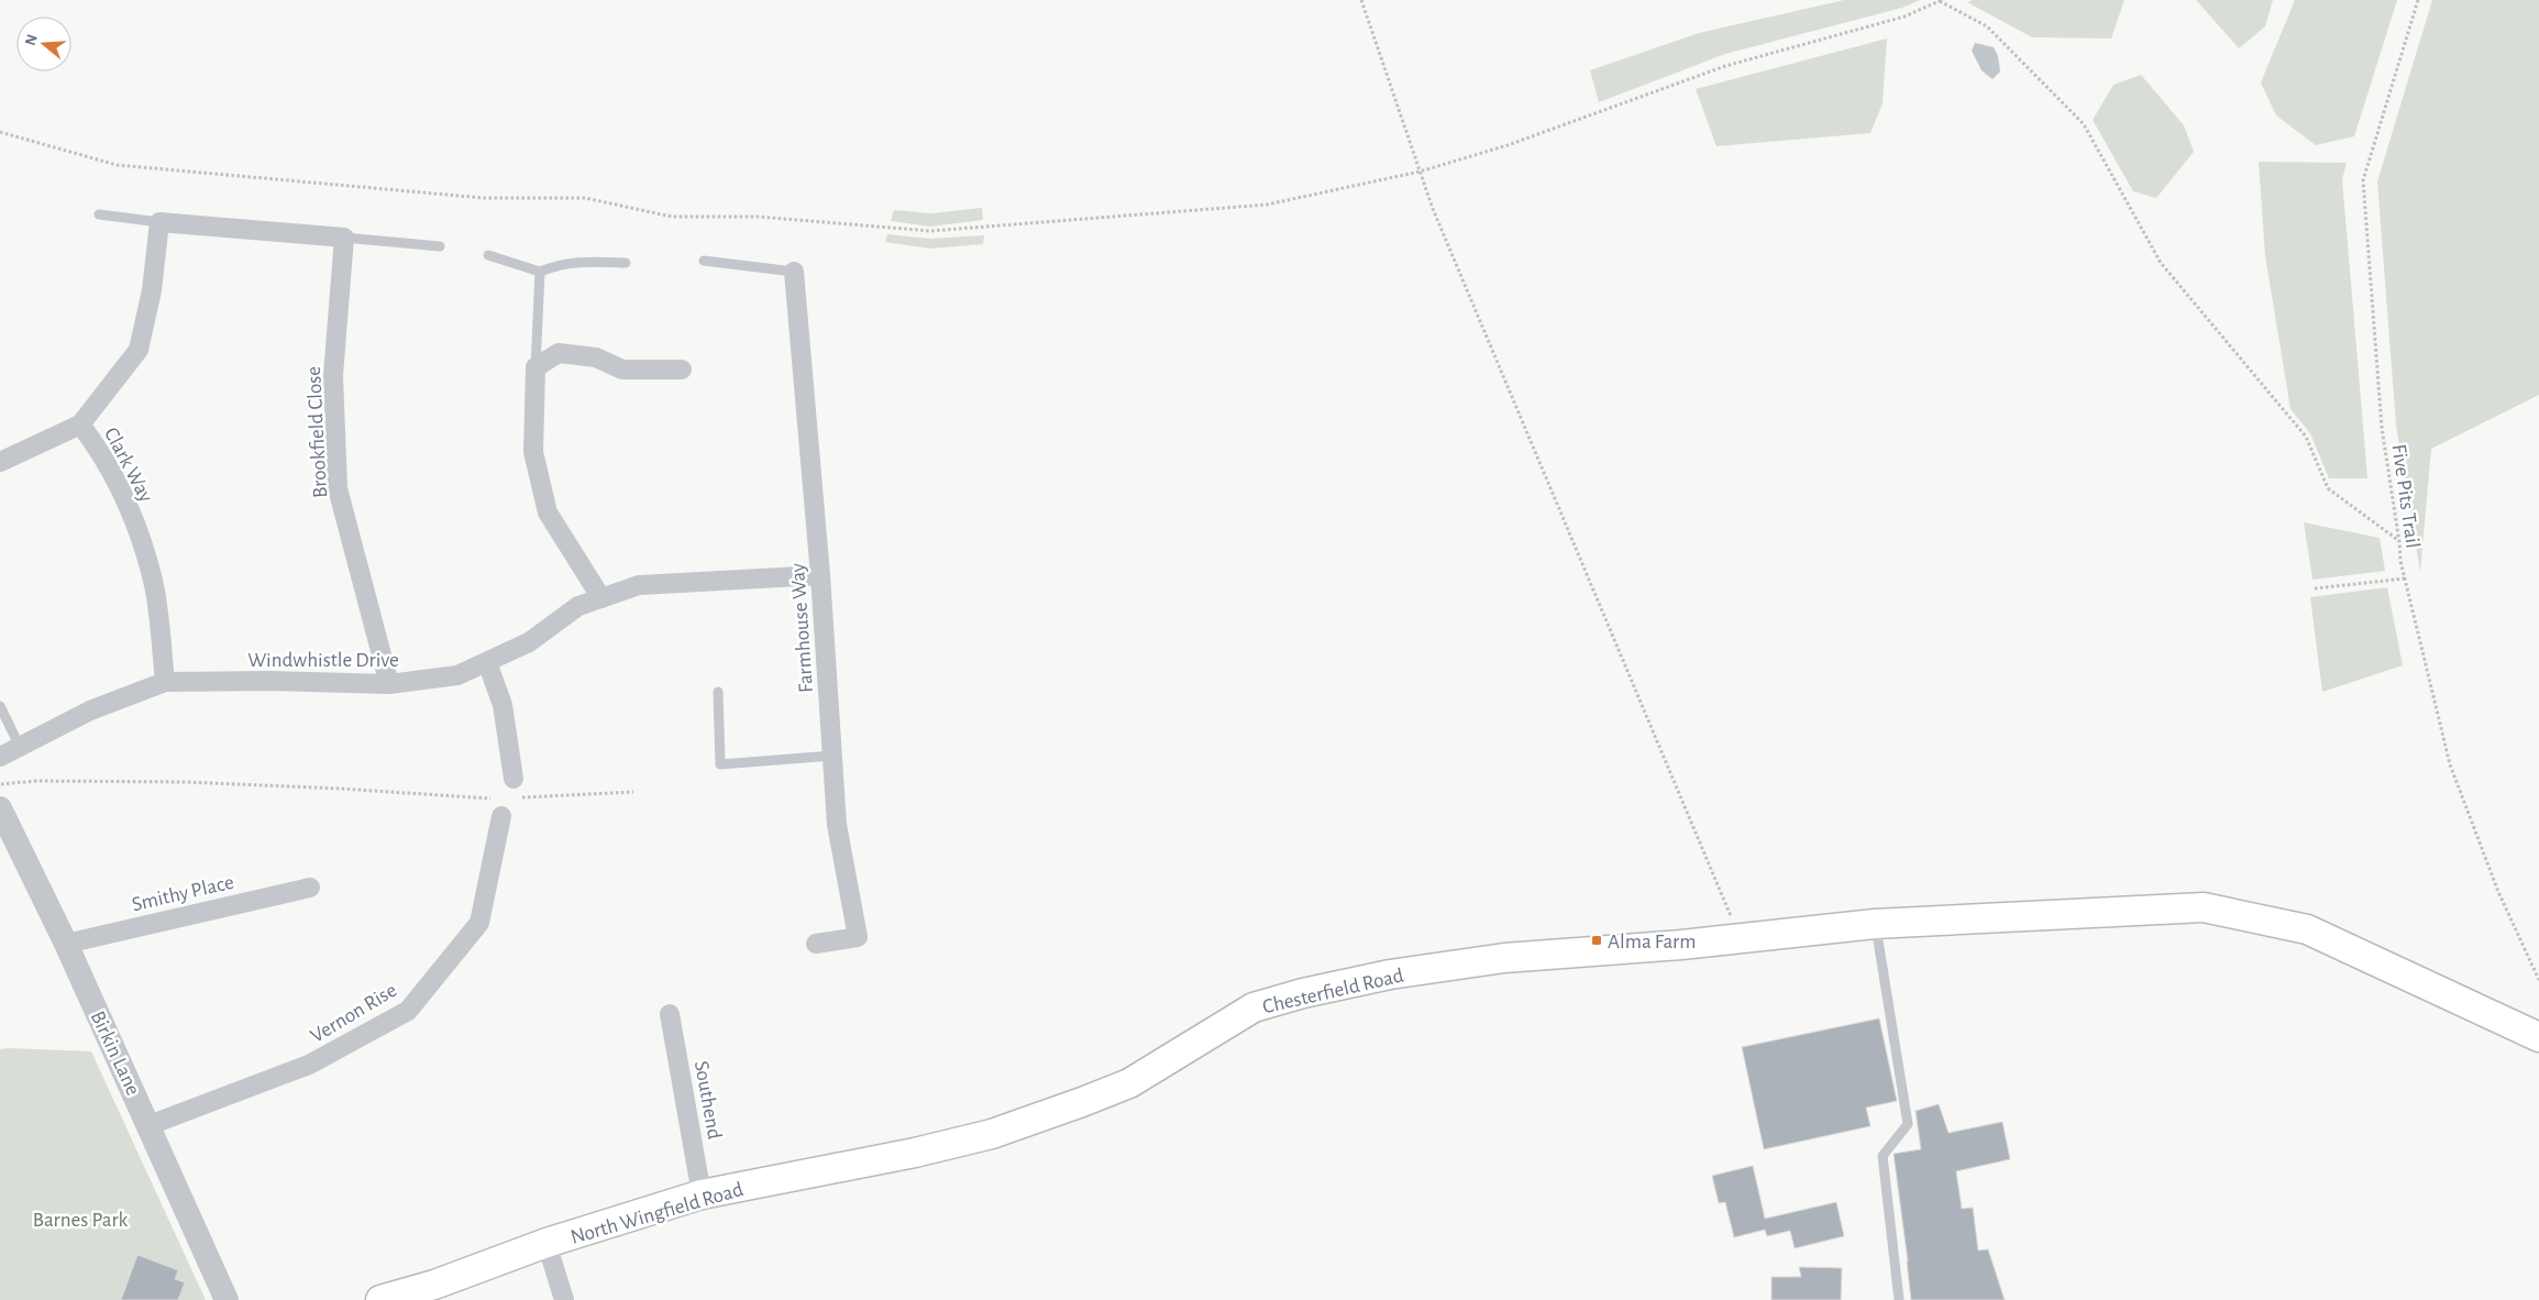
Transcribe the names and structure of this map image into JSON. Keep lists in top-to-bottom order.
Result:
{
  "streets": {
    "main road": ["Chesterfield Road", "North Wingfield Road"],
    "street": [
      "Brookfield Close",
      "Clark Way",
      "Farmhouse Way",
      "Windwhistle Drive",
      "Smithy Place",
      "Vernon Rise",
      "Birkin Lane",
      "Southend"
    ],
    "path": ["Five Pits Trail"]
  },
  "crossings": [
    ["Brookfield Close", "Windwhistle Drive"],
    ["Clark Way", "Windwhistle Drive"],
    ["Farmhouse Way", "Windwhistle Drive"],
    ["Smithy Place", "Birkin Lane"],
    ["Chesterfield Road", "North Wingfield Road"],
    ["Vernon Rise", "Birkin Lane"],
    ["Southend", "North Wingfield Road"]
  ],
  "parks": ["Barnes Park"],
  "places": {
    "transit": ["Alma Farm"]
  },
  "north": "left"
}
